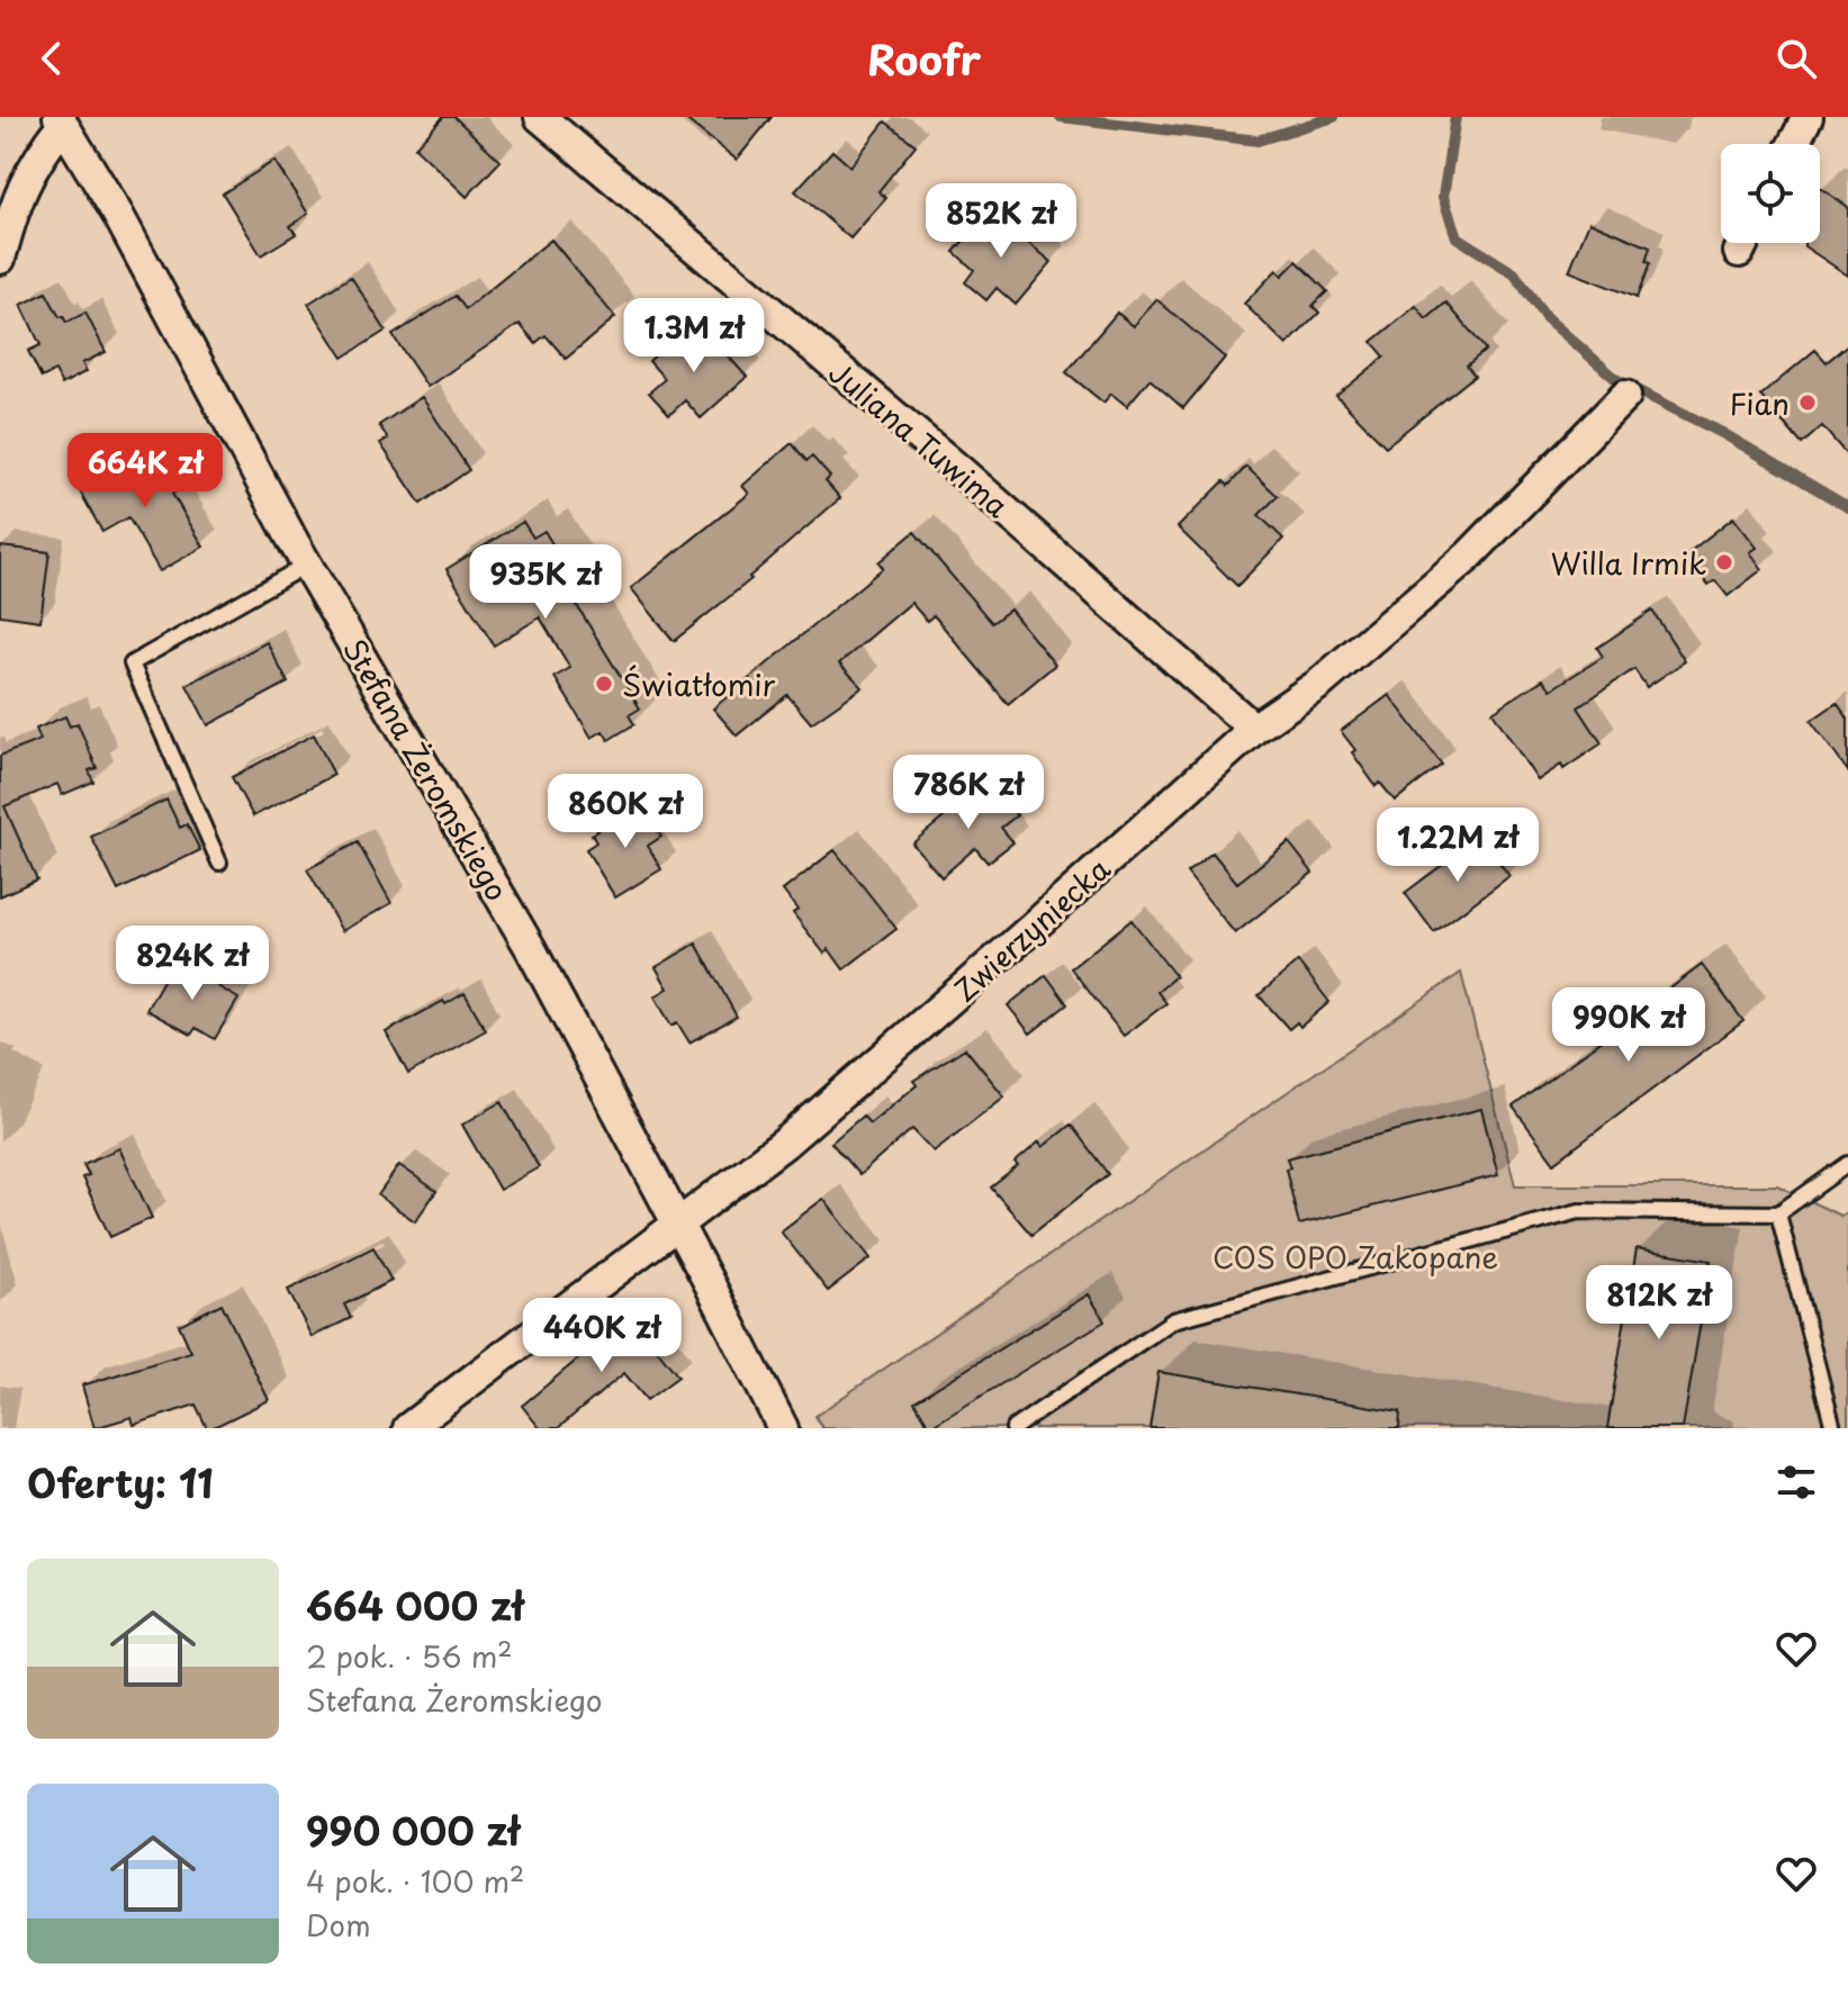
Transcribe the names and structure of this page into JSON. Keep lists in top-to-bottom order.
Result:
{
  "streets": {
    "street": ["Juliana Tuwima", "Stefana Żeromskiego", "Zwierzyniecka"]
  },
  "crossings": [
    ["Juliana Tuwima", "Zwierzyniecka"],
    ["Stefana Żeromskiego", "Zwierzyniecka"]
  ],
  "parks": ["COS OPO Zakopane"],
  "places": ["Fian", "Willa Irmik", "Światłomir"],
  "page": {
    "header": "Roofr",
    "price": [
      "852K zł",
      "1.3M zł",
      "664K zł",
      "935K zł",
      "786K zł",
      "860K zł",
      "1.22M zł",
      "824K zł",
      "990K zł",
      "812K zł",
      "440K zł"
    ],
    "heading": "Oferty: 11",
    "list": [
      {
        "name": "664 000 zł",
        "note": "2 pok. · 56 m² · Stefana Żeromskiego"
      },
      {
        "name": "990 000 zł",
        "note": "4 pok. · 100 m² · Dom"
      }
    ]
  }
}
